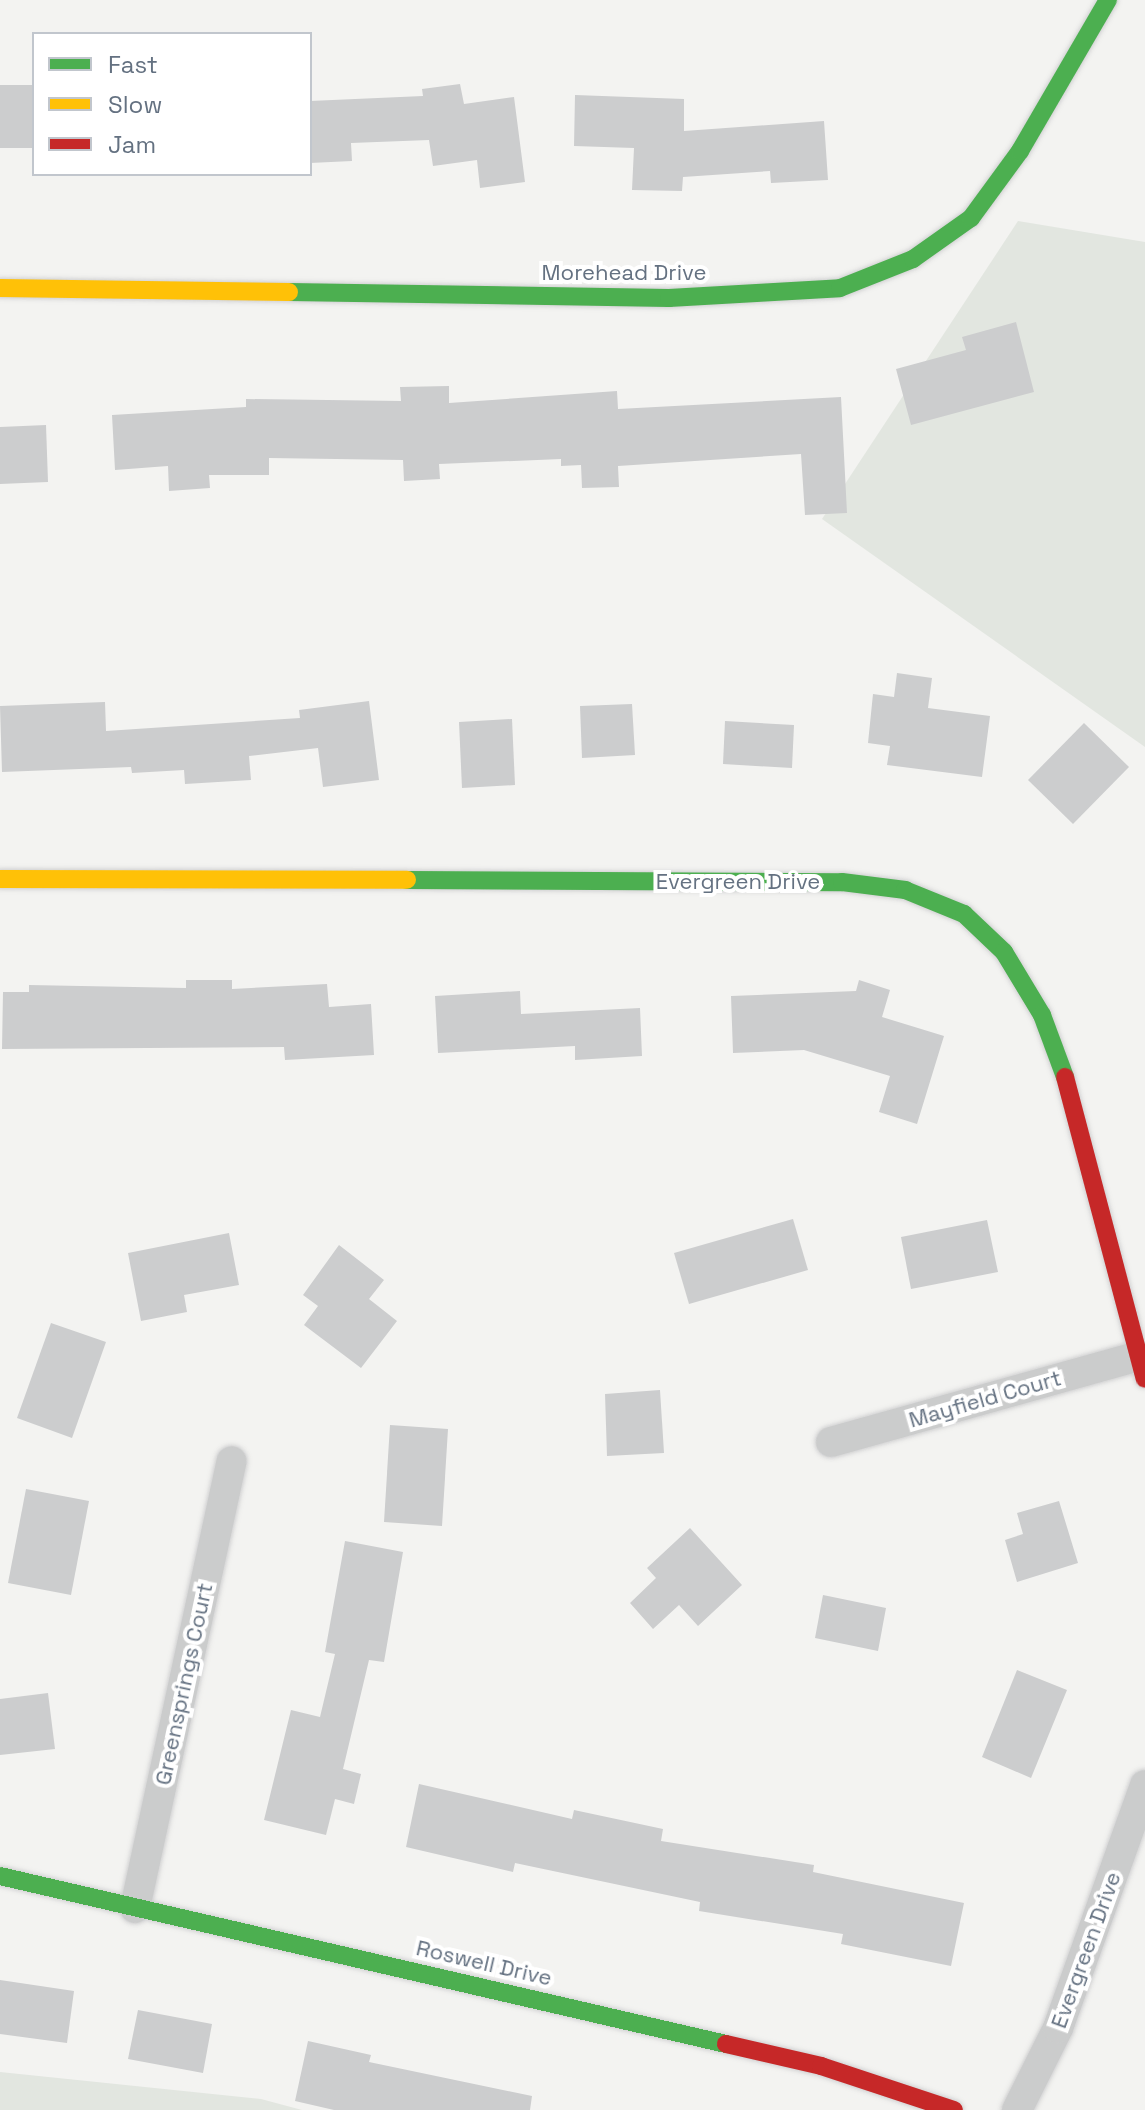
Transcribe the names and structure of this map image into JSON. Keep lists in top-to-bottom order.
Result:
{
  "streets": {
    "street": [
      "Morehead Drive",
      "Evergreen Drive",
      "Mayfield Court",
      "Greensprings Court",
      "Roswell Drive"
    ]
  },
  "crossings": [
    ["Evergreen Drive", "Mayfield Court"],
    ["Greensprings Court", "Roswell Drive"]
  ],
  "legend": ["Fast", "Slow", "Jam"]
}
